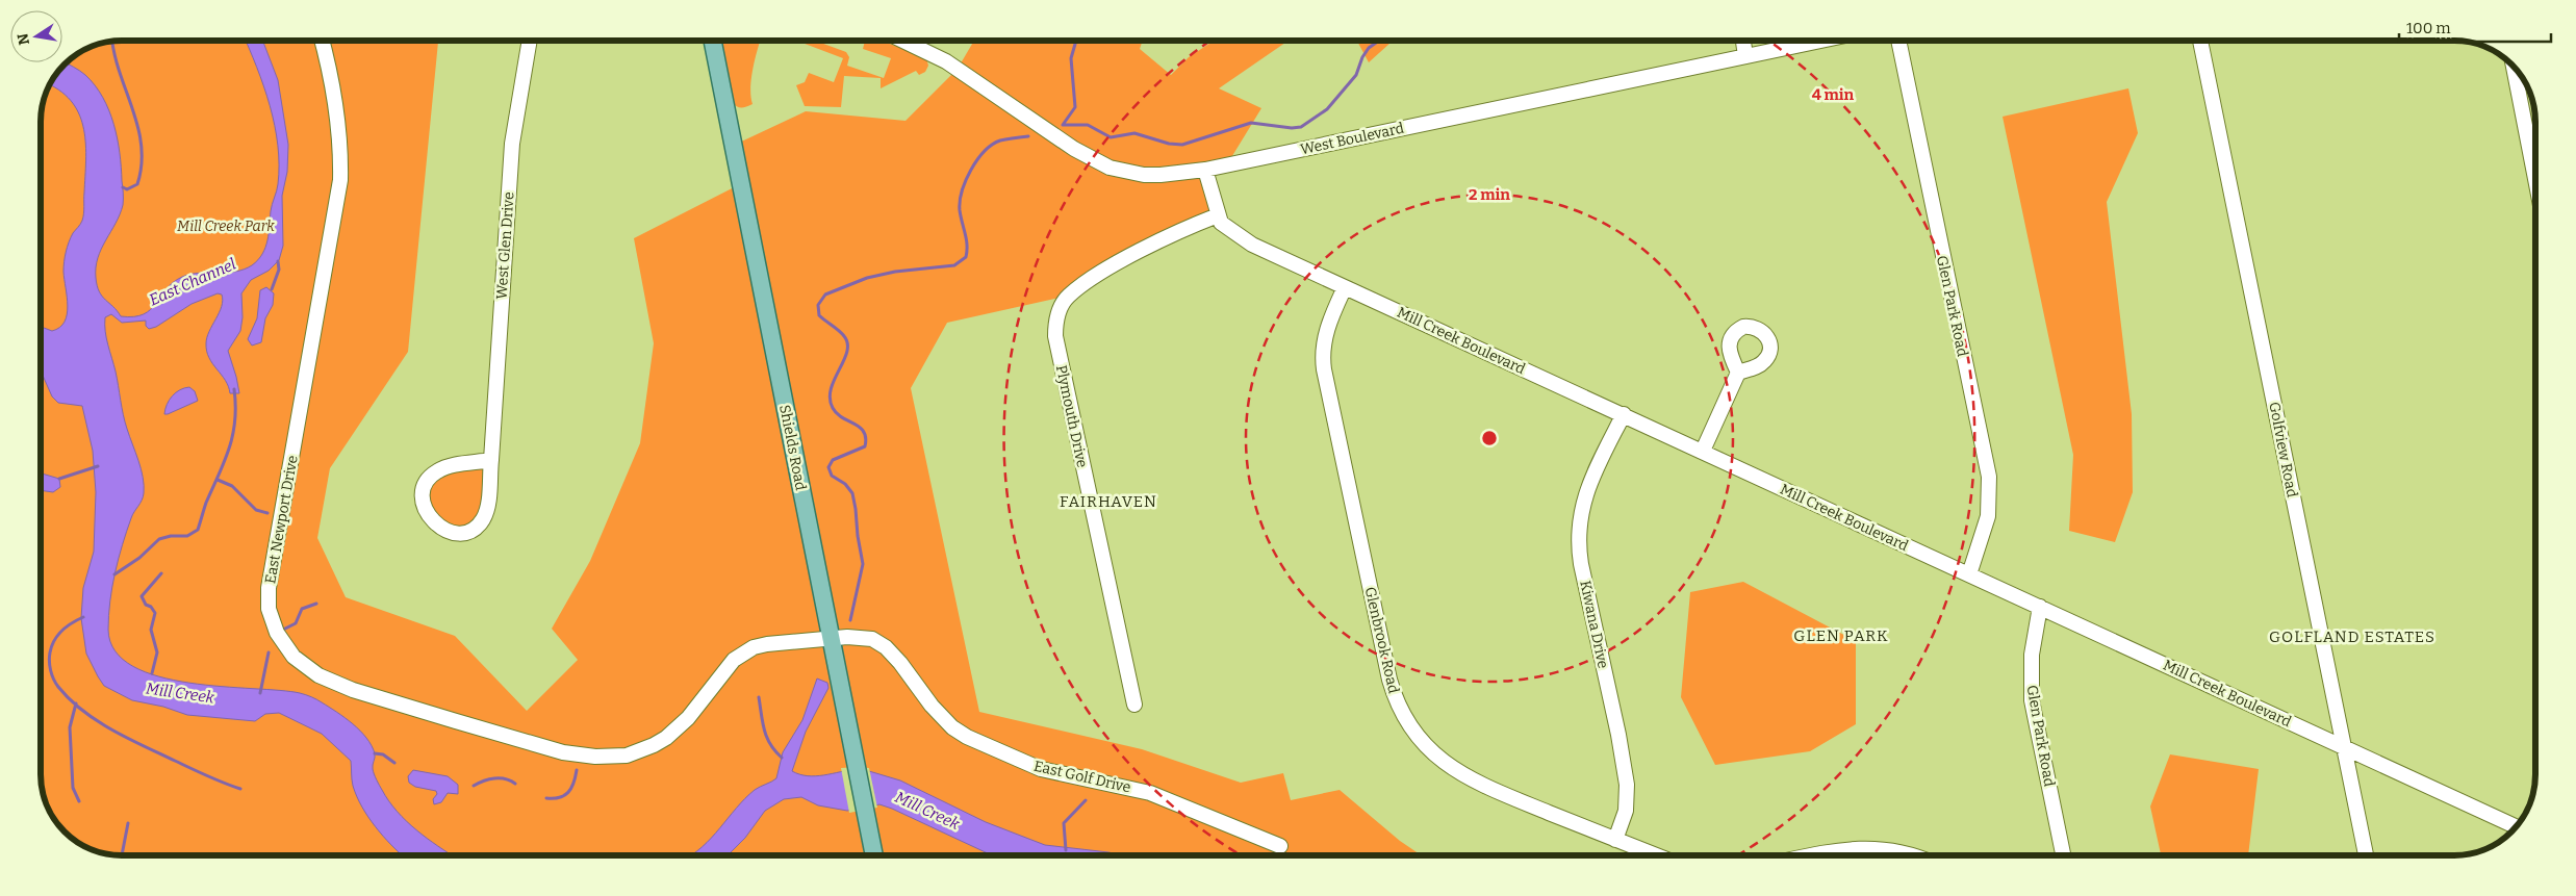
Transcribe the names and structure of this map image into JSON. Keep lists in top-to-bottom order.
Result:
{
  "streets": {
    "main road": ["Shields Road"],
    "street": [
      "West Boulevard",
      "West Glen Drive",
      "Glen Park Road",
      "Mill Creek Boulevard",
      "Plymouth Drive",
      "Golfview Road",
      "East Newport Drive",
      "Kiwana Drive",
      "Glenbrook Road",
      "East Golf Drive"
    ]
  },
  "crossings": [
    ["Glen Park Road", "Mill Creek Boulevard"],
    ["Mill Creek Boulevard", "Plymouth Drive"],
    ["Mill Creek Boulevard", "Golfview Road"],
    ["Mill Creek Boulevard", "Kiwana Drive"],
    ["Mill Creek Boulevard", "Glenbrook Road"],
    ["Shields Road", "East Newport Drive"],
    ["Shields Road", "East Golf Drive"],
    ["East Newport Drive", "East Golf Drive"],
    ["Kiwana Drive", "Glenbrook Road"]
  ],
  "districts": ["FAIRHAVEN", "GLEN PARK", "GOLFLAND ESTATES"],
  "water": ["East Channel", "Mill Creek"],
  "parks": ["Mill Creek Park"],
  "scale_bar": "100 m",
  "north": "left",
  "rings": ["4 min", "2 min"]
}
